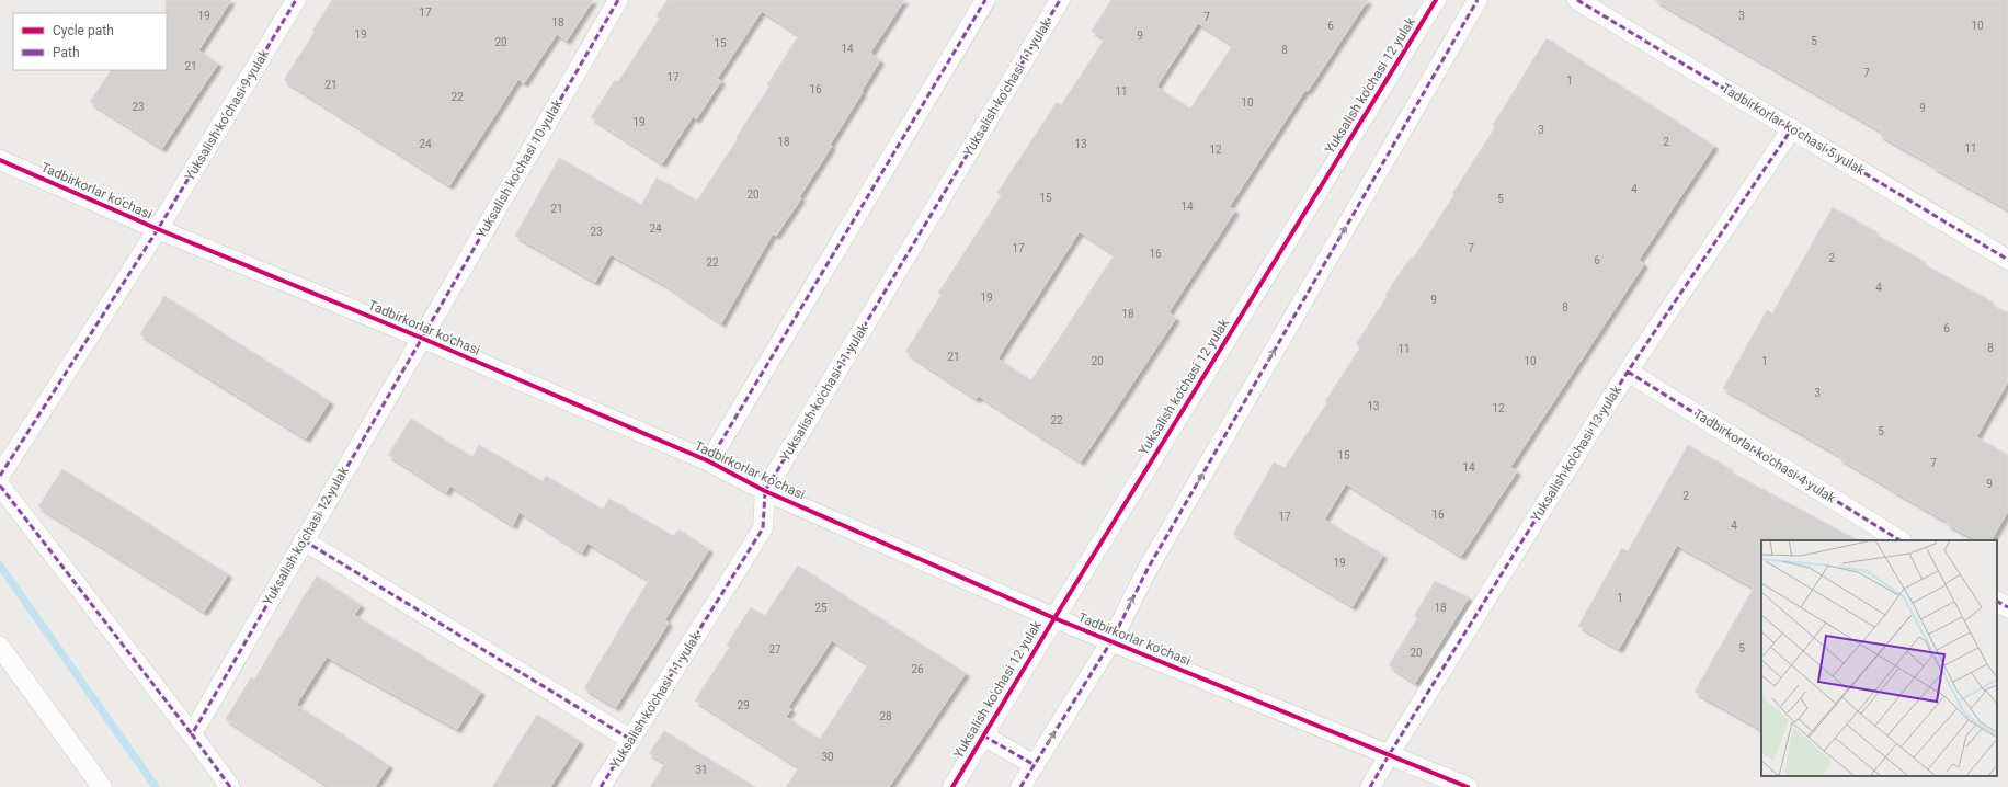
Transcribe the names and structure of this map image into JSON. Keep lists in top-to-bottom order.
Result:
{
  "streets": {
    "street": [
      "Yuksalish ko'chasi 12 yulak",
      "Yuksalish ko'chasi 11 yulak",
      "Yuksalish ko'chasi 9 yulak",
      "Tadbirkorlar ko'chasi 5 yulak",
      "Yuksalish ko'chasi 10 yulak",
      "Tadbirkorlar ko'chasi",
      "Yuksalish ko'chasi 13 yulak",
      "Tadbirkorlar ko'chasi 4 yulak"
    ]
  },
  "crossings": [
    ["Yuksalish ko'chasi 12 yulak", "Yuksalish ko'chasi 10 yulak"],
    ["Yuksalish ko'chasi 12 yulak", "Tadbirkorlar ko'chasi"],
    ["Yuksalish ko'chasi 11 yulak", "Tadbirkorlar ko'chasi"],
    ["Yuksalish ko'chasi 9 yulak", "Tadbirkorlar ko'chasi"],
    ["Tadbirkorlar ko'chasi 5 yulak", "Yuksalish ko'chasi 13 yulak"],
    ["Yuksalish ko'chasi 10 yulak", "Tadbirkorlar ko'chasi"],
    ["Tadbirkorlar ko'chasi", "Yuksalish ko'chasi 13 yulak"],
    ["Yuksalish ko'chasi 13 yulak", "Tadbirkorlar ko'chasi 4 yulak"]
  ],
  "house_numbers": [
    "17",
    "19",
    "3",
    "7",
    "18",
    "6",
    "10",
    "19",
    "9",
    "5",
    "20",
    "15",
    "14",
    "8",
    "21",
    "7",
    "17",
    "1",
    "21",
    "16",
    "11",
    "22",
    "10",
    "23",
    "9",
    "19",
    "3",
    "18",
    "2",
    "24",
    "13",
    "11",
    "12",
    "4",
    "20",
    "15",
    "5",
    "14",
    "21",
    "24",
    "23",
    "17",
    "7",
    "16",
    "2",
    "6",
    "22",
    "4",
    "19",
    "9",
    "8",
    "18",
    "6",
    "8",
    "11",
    "21",
    "20",
    "10",
    "1",
    "3",
    "13",
    "12",
    "22",
    "5",
    "15",
    "7",
    "14",
    "9",
    "2",
    "16",
    "17",
    "4",
    "19",
    "1",
    "25",
    "18",
    "5",
    "27",
    "20",
    "26",
    "29",
    "28",
    "30",
    "31"
  ],
  "legend": ["Cycle path", "Path"]
}
